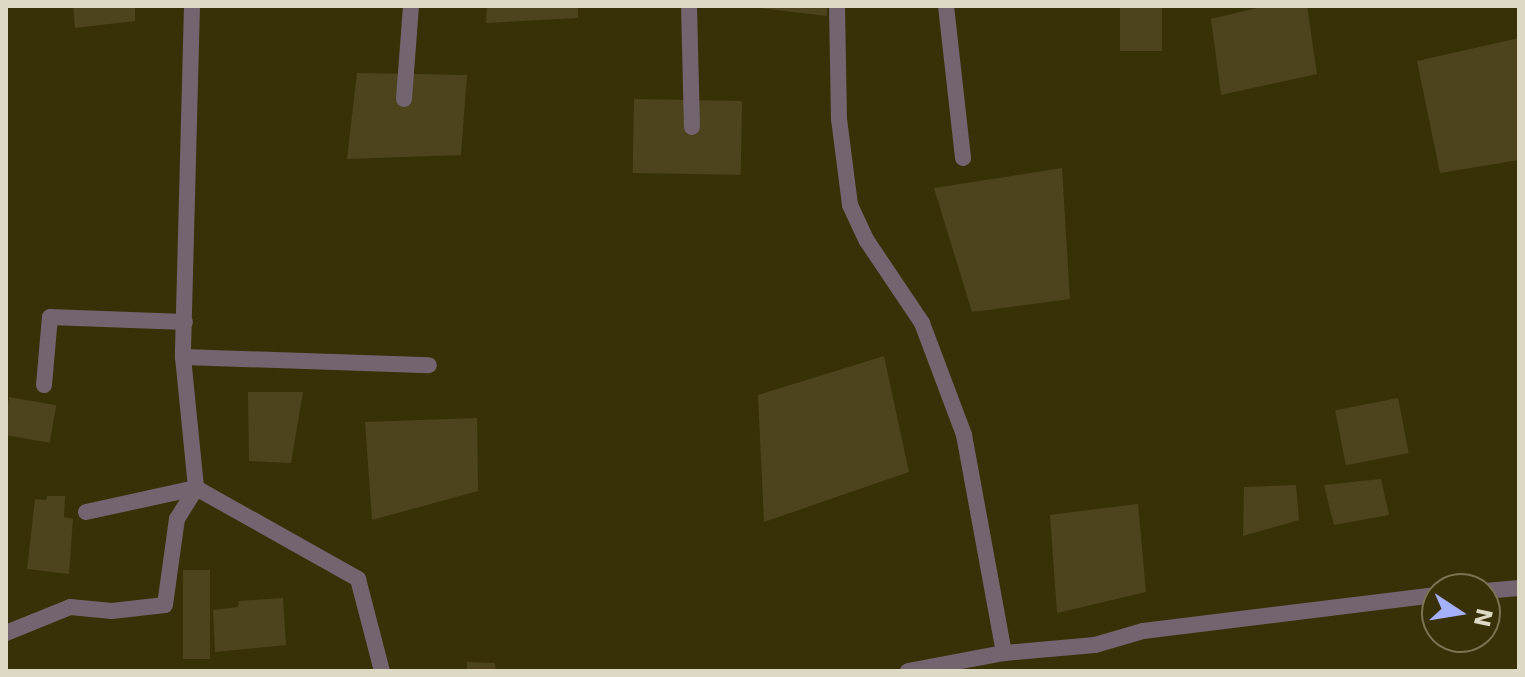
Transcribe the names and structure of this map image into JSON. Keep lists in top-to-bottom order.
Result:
{
  "north": "right"
}
